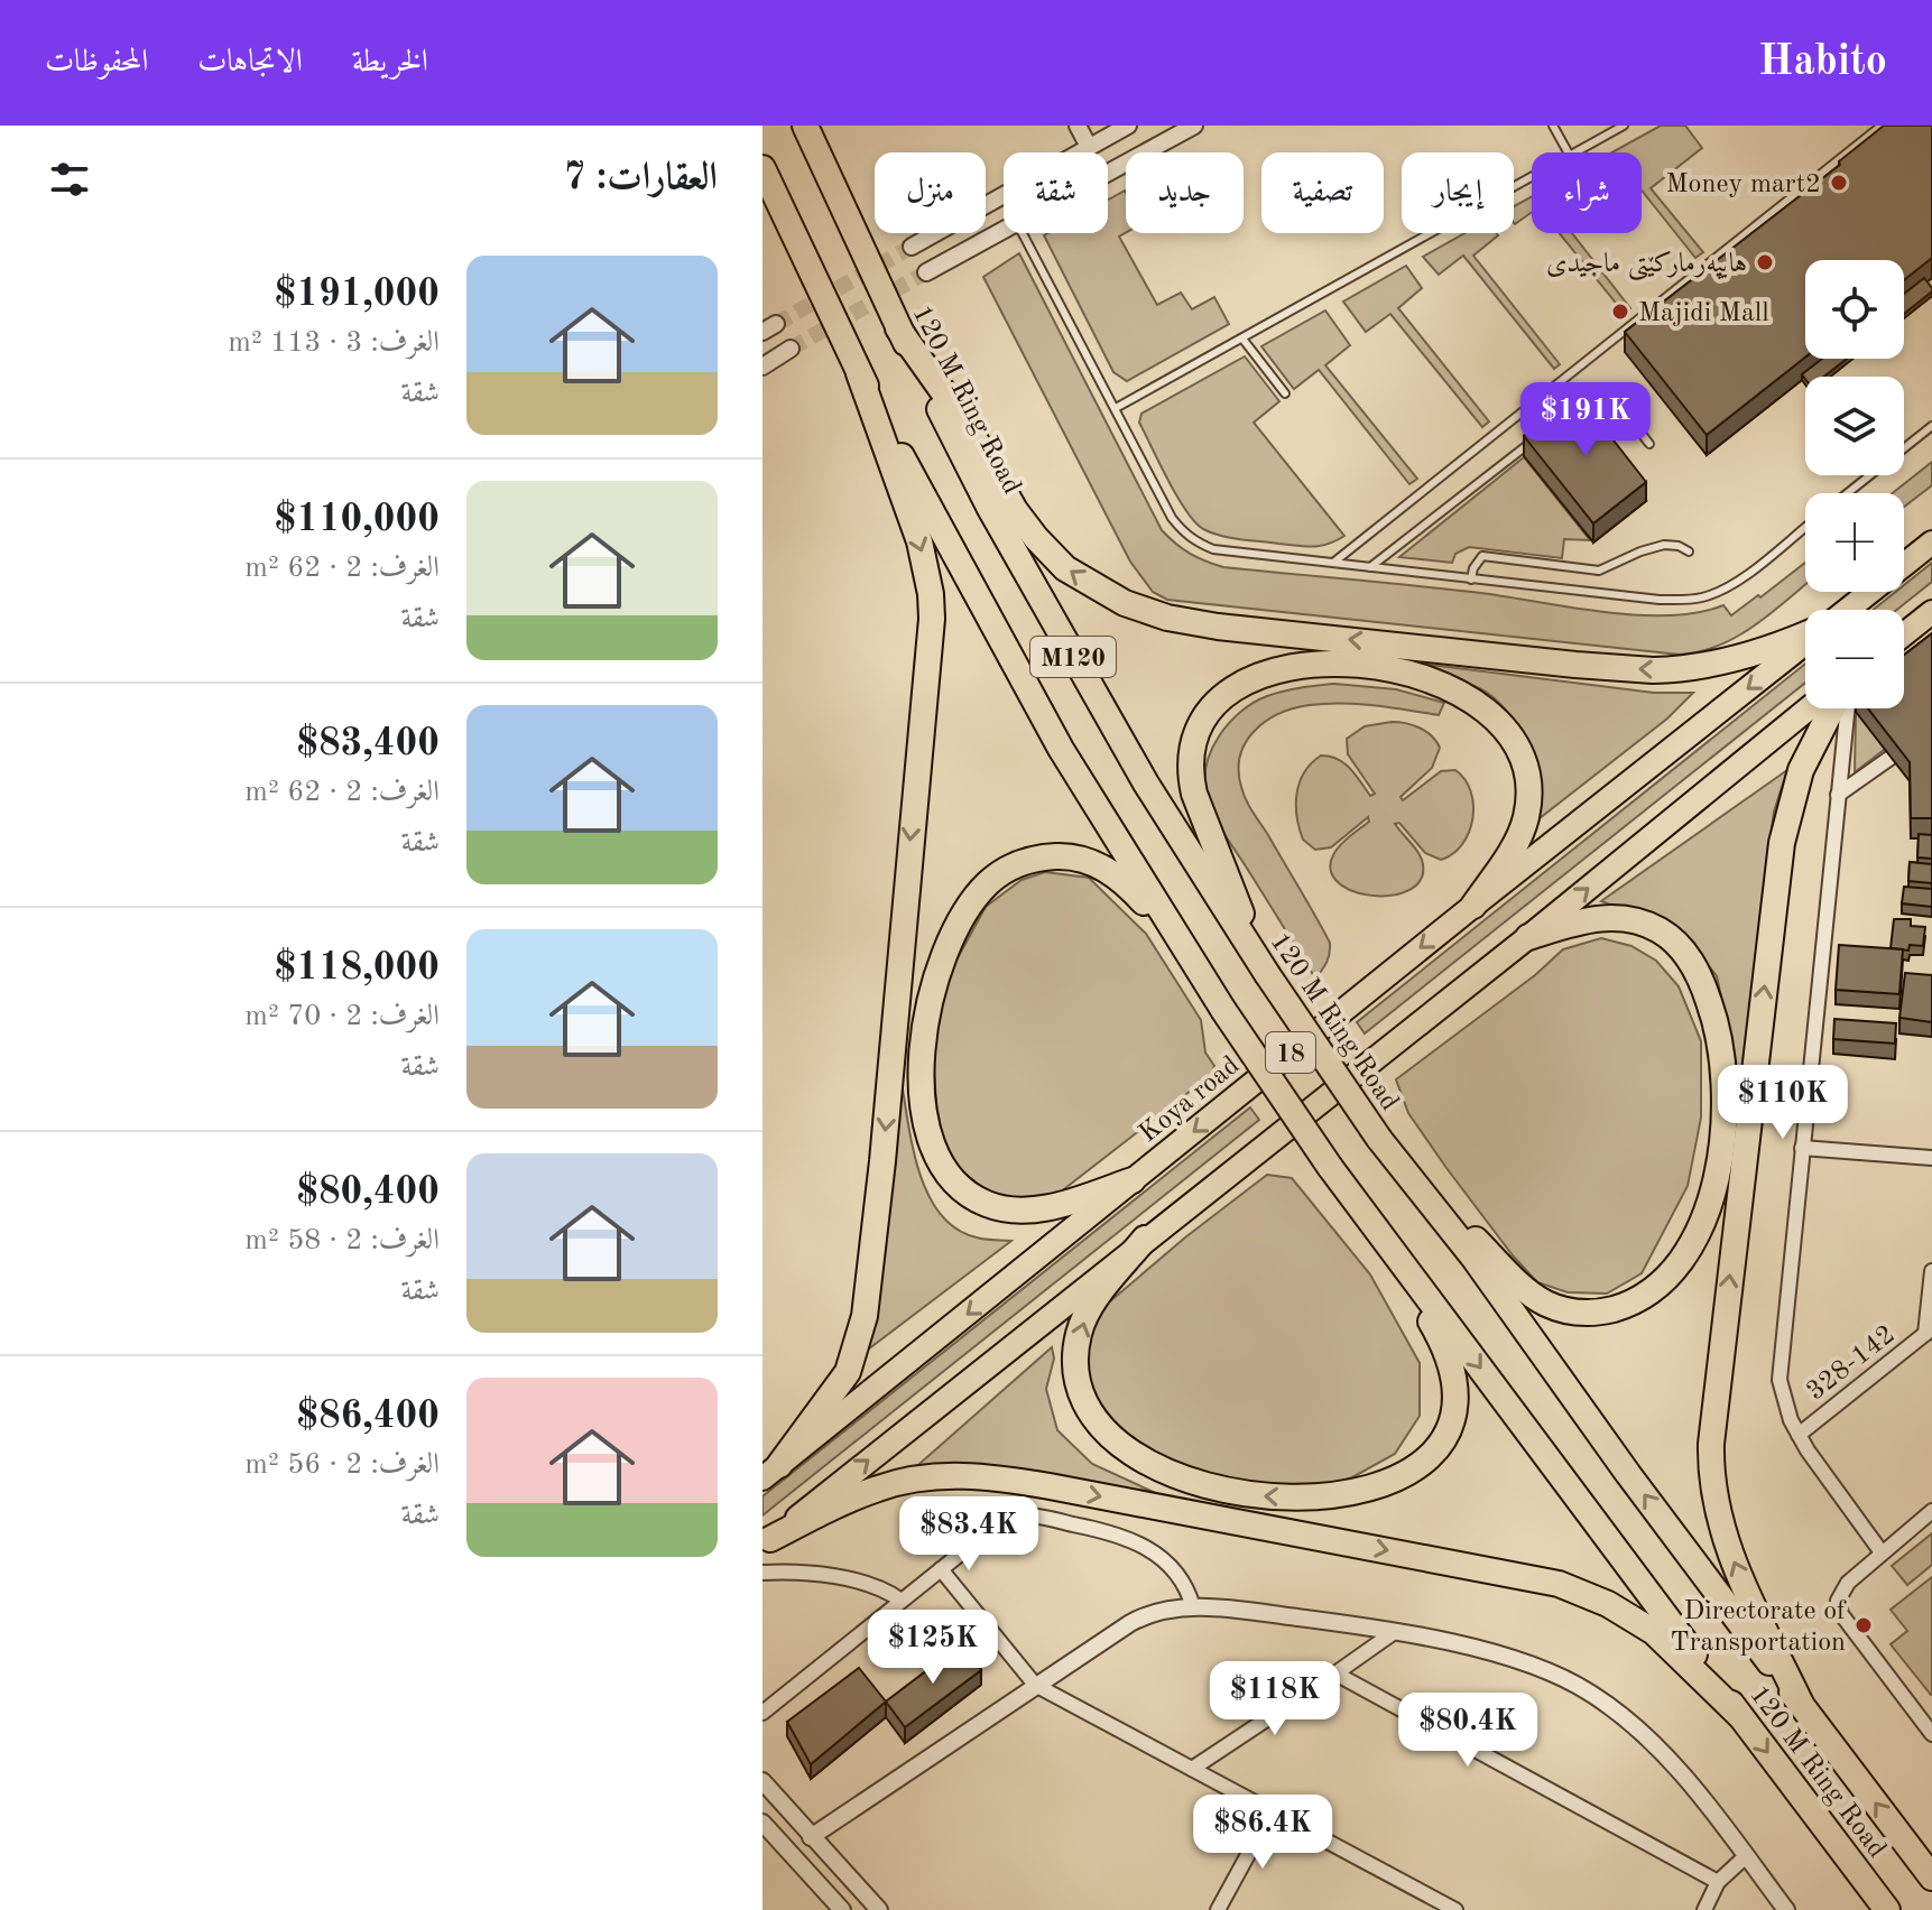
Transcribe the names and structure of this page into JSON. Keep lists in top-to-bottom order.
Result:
{
  "streets": {
    "highway": [
      "120 M Ring Road",
      "M120",
      "18",
      "Koya road"
    ],
    "street": ["328-142"]
  },
  "places": [
    "Money mart2",
    "هایپەرمارکێتی ماجیدی",
    "Majidi Mall",
    "Directorate of Transportation"
  ],
  "page": {
    "header": "Habito",
    "nav": ["الخريطة", "الاتجاهات", "المحفوظات"],
    "heading": "العقارات: 7",
    "chip": [
      "شراء",
      "إيجار",
      "تصفية",
      "جديد",
      "شقة",
      "منزل"
    ],
    "list": [
      {
        "name": "$191,000",
        "note": "الغرف: 3 · 113 m² · شقة"
      },
      {
        "name": "$110,000",
        "note": "الغرف: 2 · 62 m² · شقة"
      },
      {
        "name": "$83,400",
        "note": "الغرف: 2 · 62 m² · شقة"
      },
      {
        "name": "$118,000",
        "note": "الغرف: 2 · 70 m² · شقة"
      },
      {
        "name": "$80,400",
        "note": "الغرف: 2 · 58 m² · شقة"
      },
      {
        "name": "$86,400",
        "note": "الغرف: 2 · 56 m² · شقة"
      }
    ],
    "map_buttons": ["+", "−"],
    "price": [
      "$191K",
      "$110K",
      "$83.4K",
      "$125K",
      "$118K",
      "$80.4K",
      "$86.4K"
    ]
  }
}
